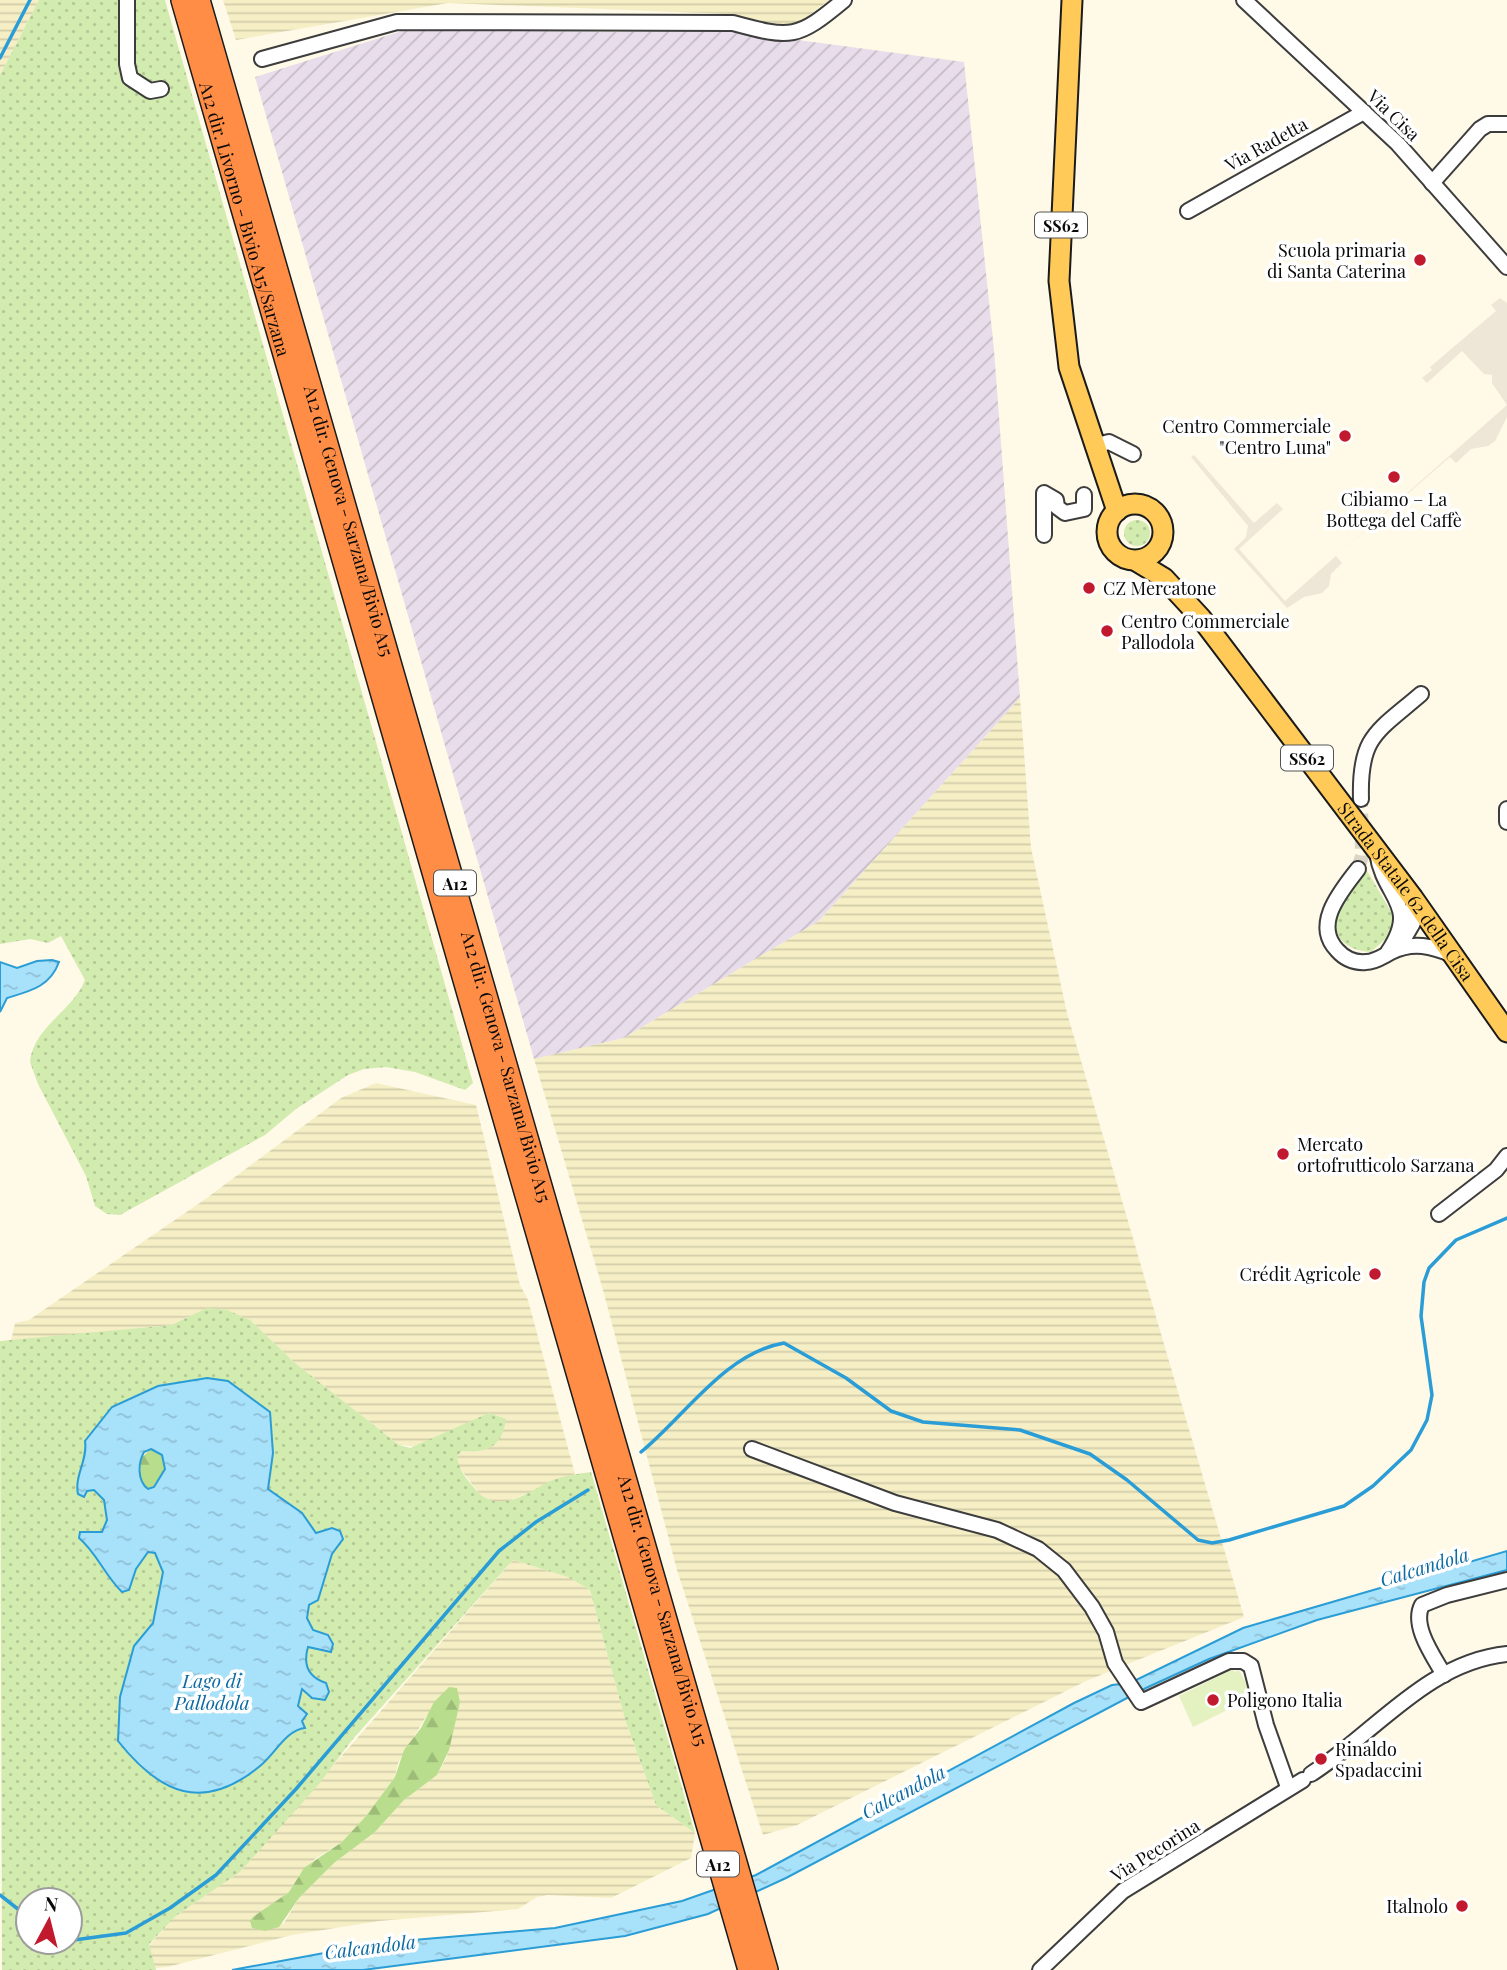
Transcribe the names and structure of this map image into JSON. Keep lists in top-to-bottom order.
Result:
{
  "streets": {
    "highway": ["A12 dir. Livorno - Bivio A15/Sarzana", "A12 dir. Genova - Sarzana/Bivio A15", "A12"],
    "main road": ["SS62", "Strada Statale 62 della Cisa"],
    "street": ["Via Cisa", "Via Radetta", "Via Pecorina"]
  },
  "crossings": [
    ["Via Cisa", "Via Radetta"]
  ],
  "water": ["Calcandola", "Lago di Pallodola"],
  "places": [
    "Scuola primaria di Santa Caterina",
    "Centro Commerciale \"Centro Luna\"",
    "Cibiamo – La Bottega del Caffè",
    "CZ Mercatone",
    "Centro Commerciale Pallodola",
    "Mercato ortofrutticolo Sarzana",
    "Crédit Agricole",
    "Poligono Italia",
    "Rinaldo Spadaccini",
    "Italnolo"
  ],
  "north": "top"
}
